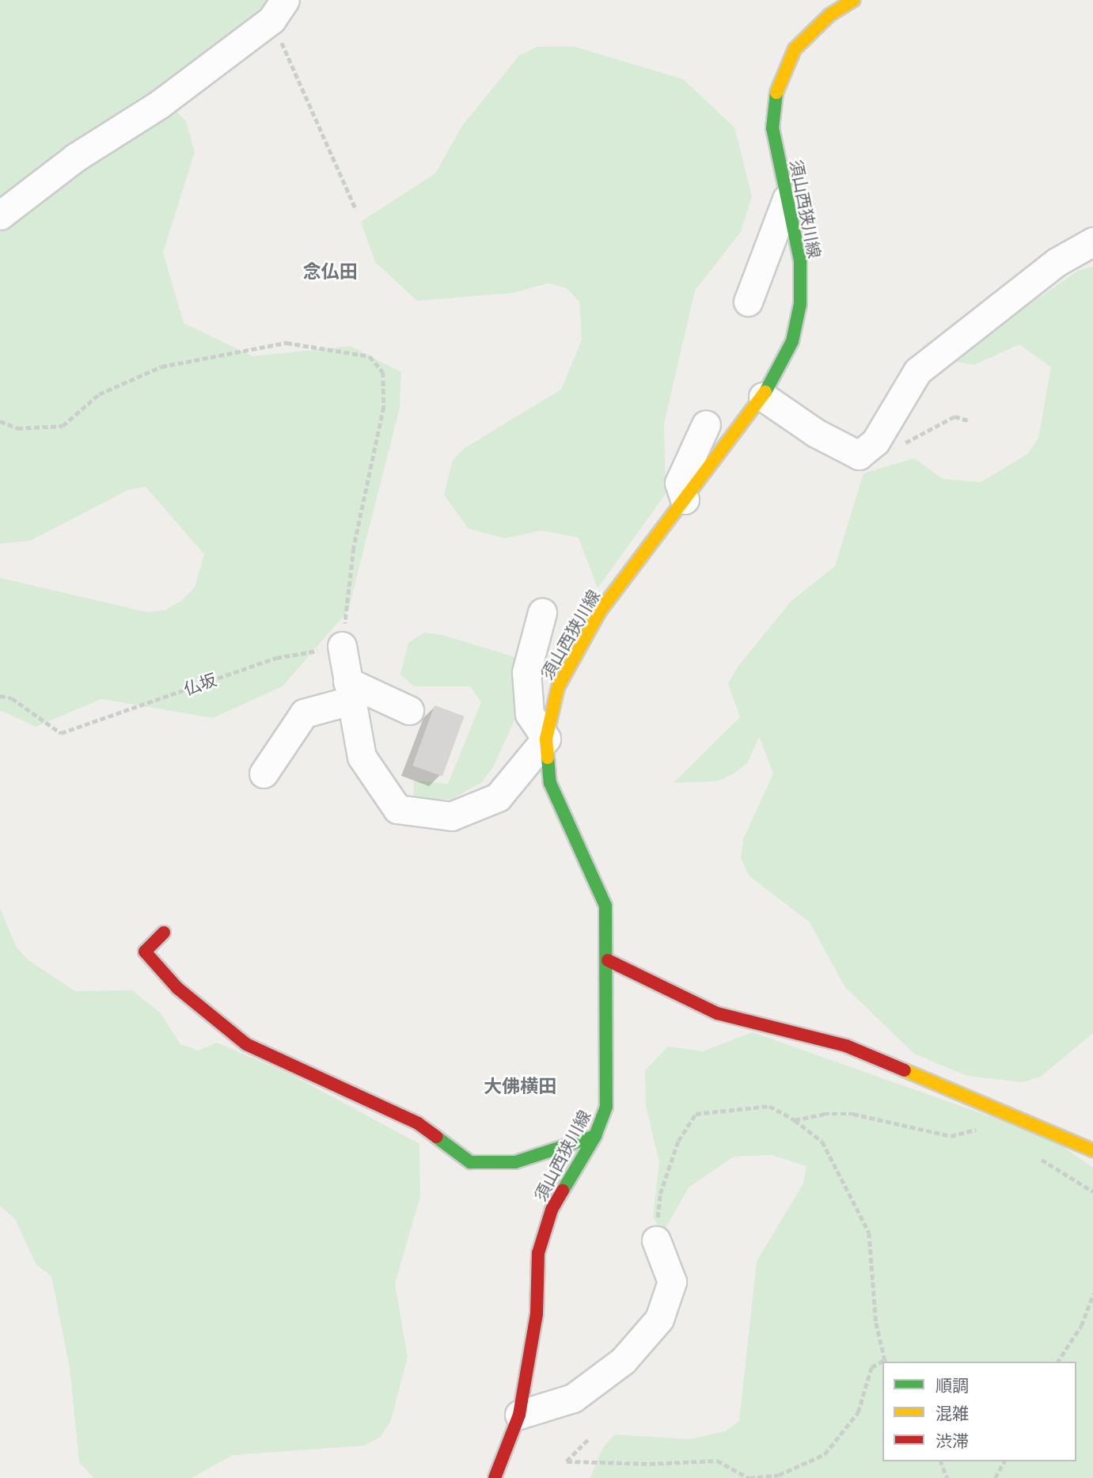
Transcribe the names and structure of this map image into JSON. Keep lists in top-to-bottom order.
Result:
{
  "streets": {
    "main road": ["須山西狭川線"],
    "path": ["仏坂"]
  },
  "districts": ["念仏田", "大佛横田"],
  "legend": ["順調", "混雑", "渋滞"]
}
